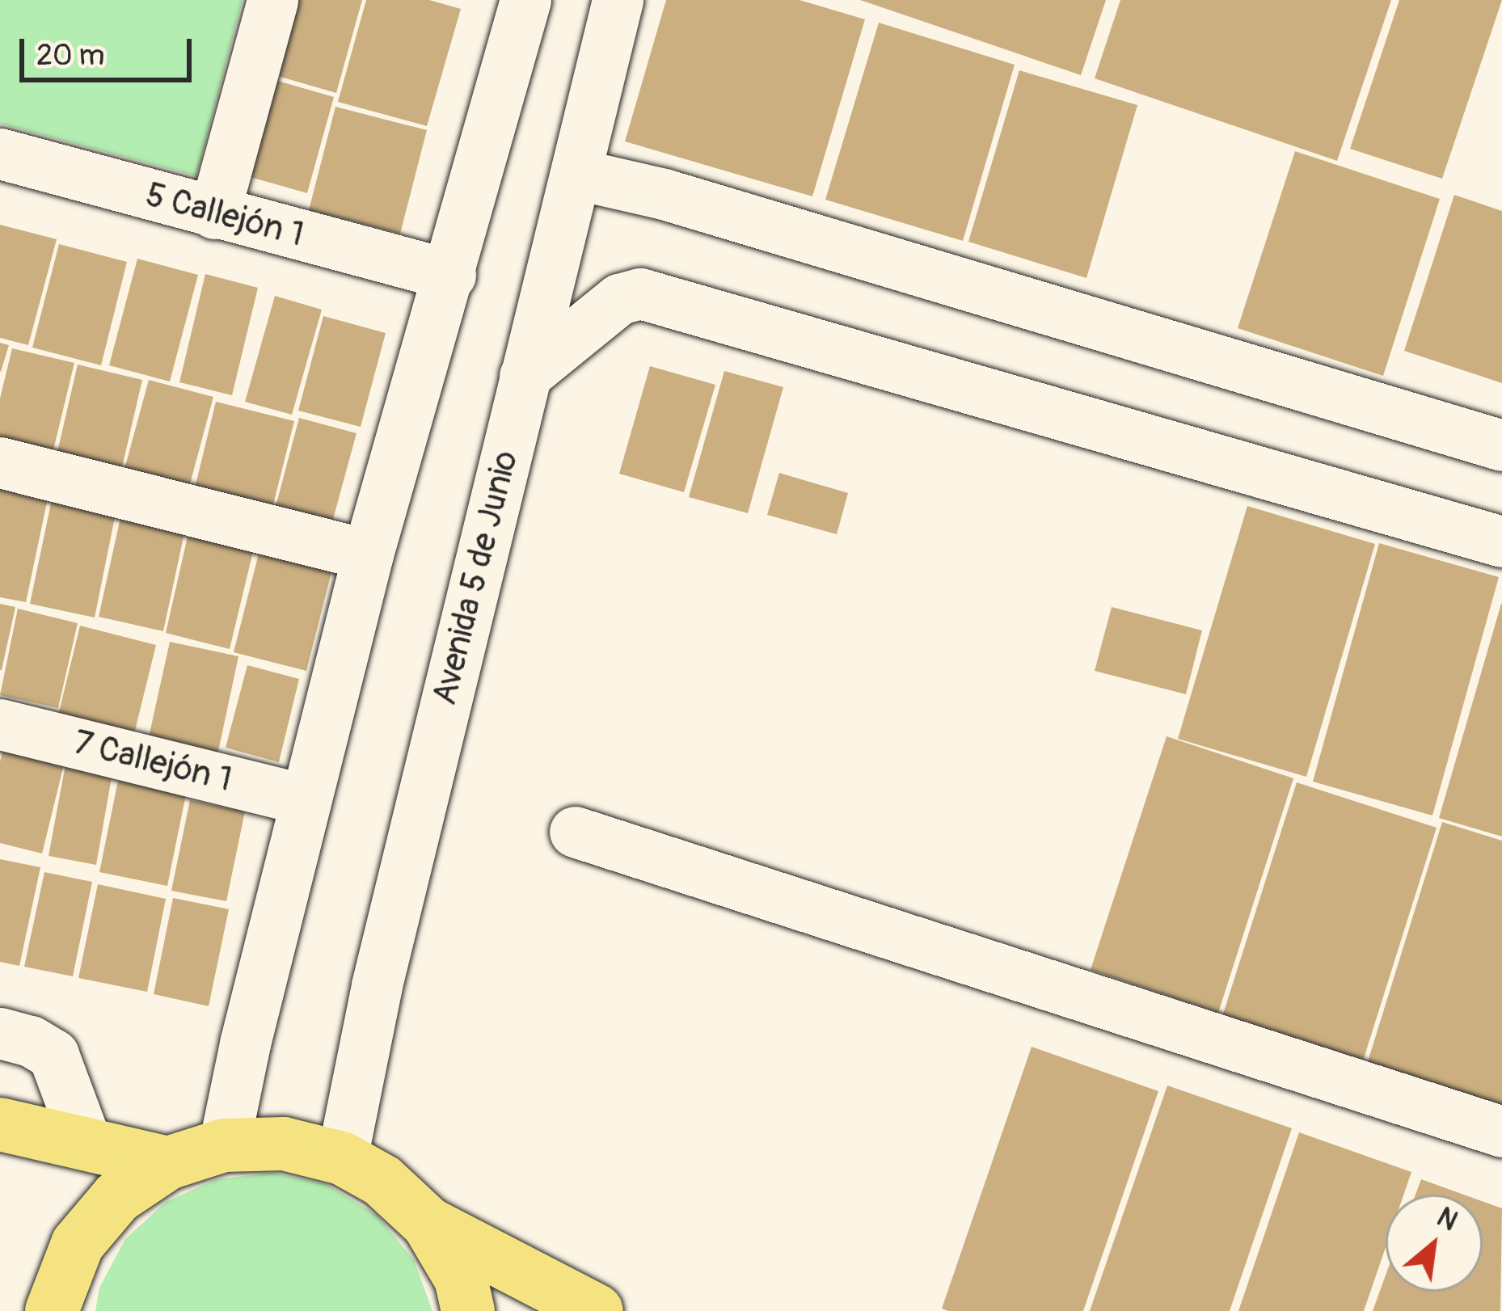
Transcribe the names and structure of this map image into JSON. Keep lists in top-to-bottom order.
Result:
{
  "streets": {
    "street": ["5 Callejón 1", "Avenida 5 de Junio", "7 Callejón 1"]
  },
  "scale_bar": "20 m",
  "north": "top right"
}
